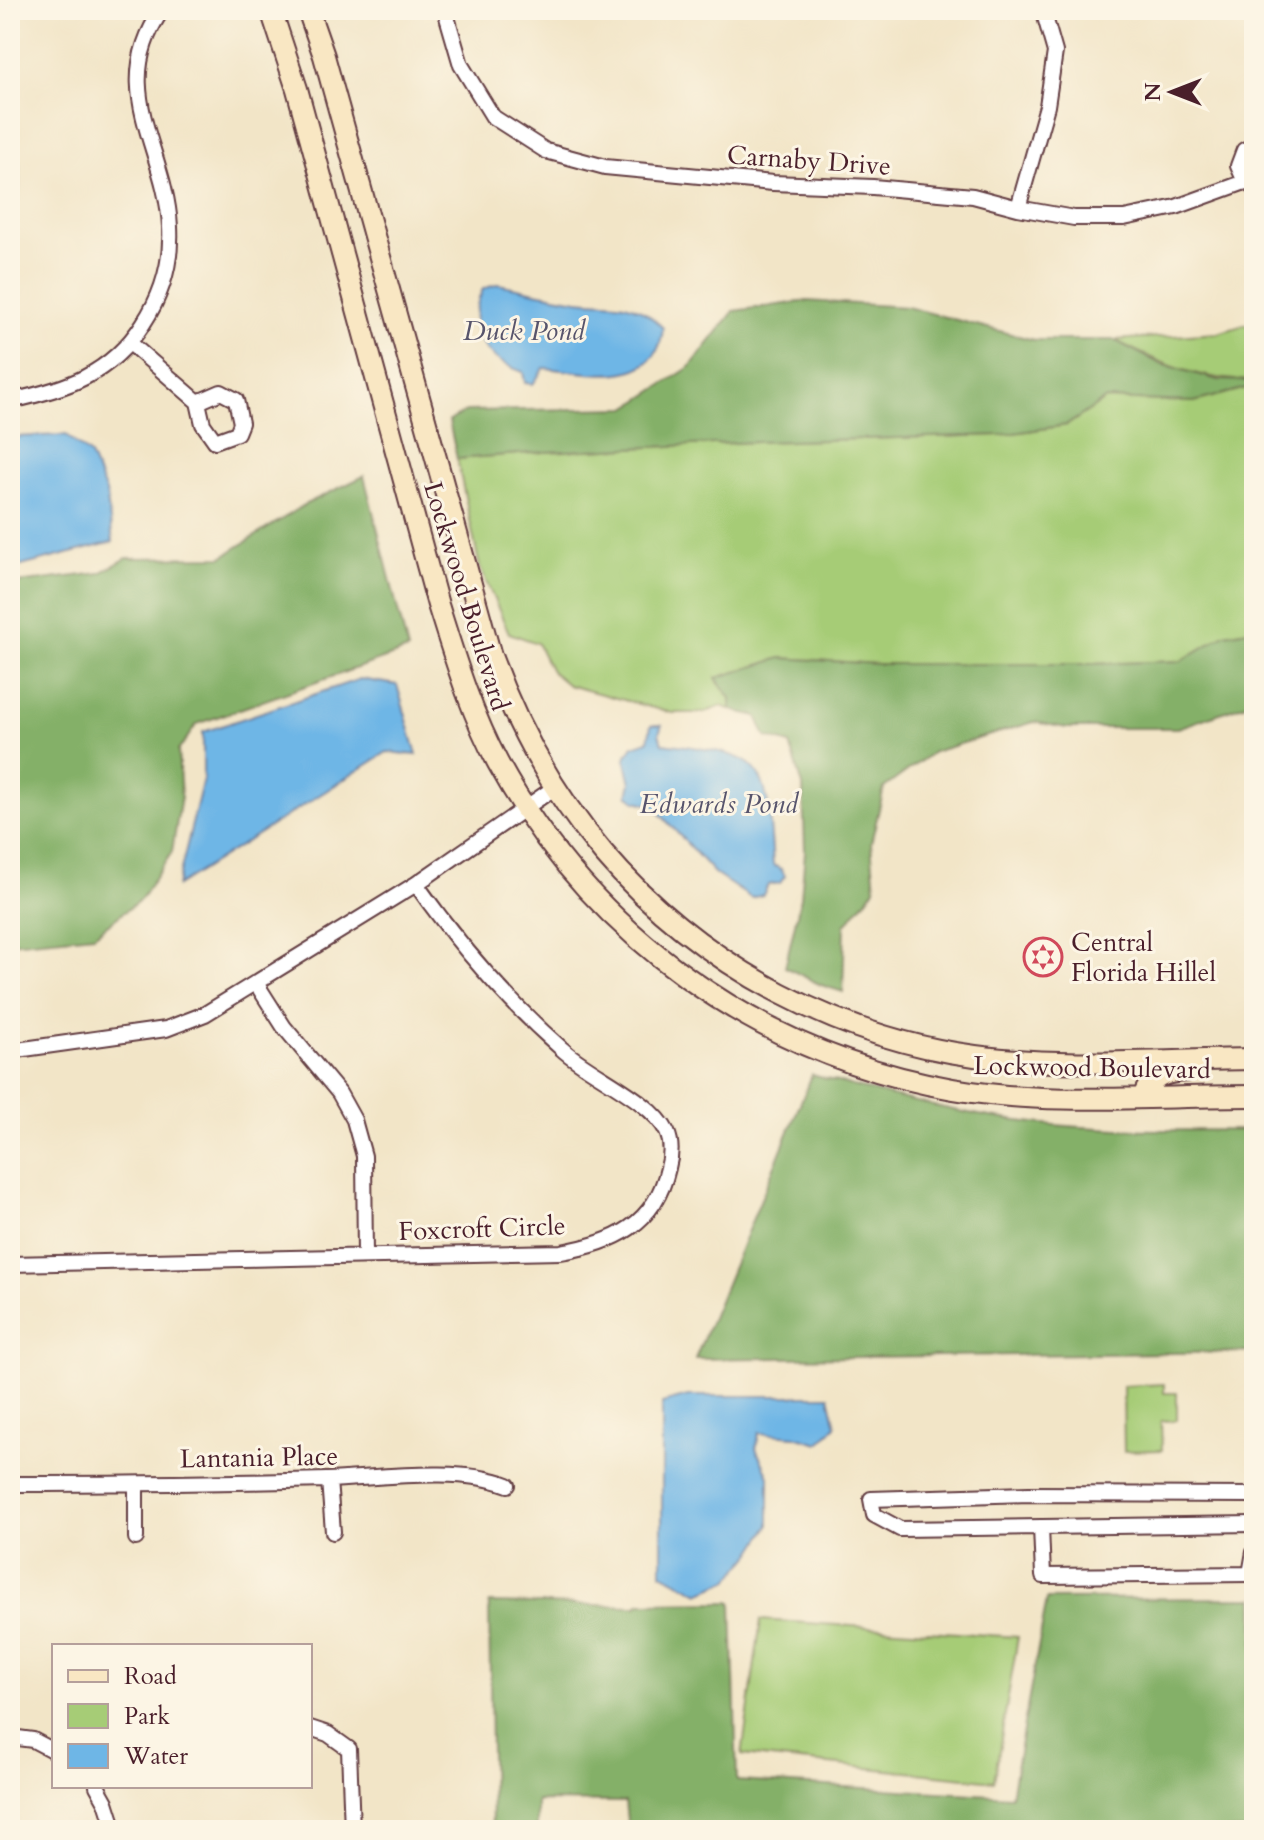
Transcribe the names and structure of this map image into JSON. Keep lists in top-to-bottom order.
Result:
{
  "streets": {
    "main road": ["Lockwood Boulevard"],
    "street": ["Carnaby Drive", "Foxcroft Circle", "Lantania Place"]
  },
  "water": ["Duck Pond", "Edwards Pond"],
  "places": {
    "synagogue": ["Central Florida Hillel"]
  },
  "legend": ["Road", "Park", "Water"],
  "north": "left"
}
